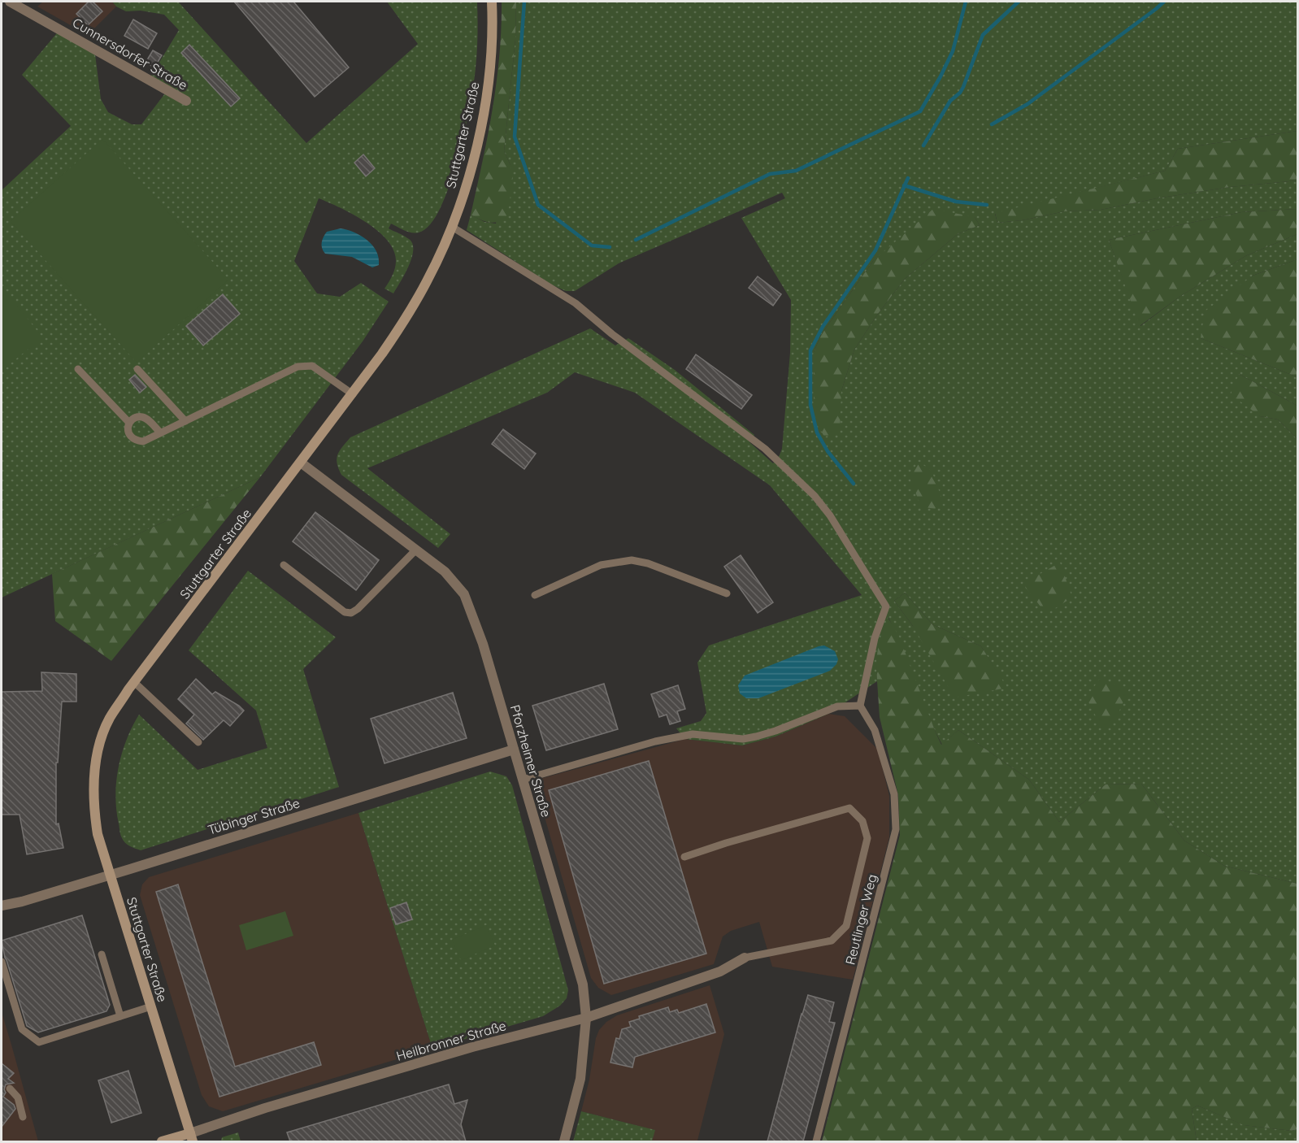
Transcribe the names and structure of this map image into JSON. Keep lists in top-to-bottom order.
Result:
{
  "streets": {
    "main road": ["Stuttgarter Straße", "Heilbronner Straße"],
    "street": ["Cunnersdorfer Straße", "Pforzheimer Straße", "Tübinger Straße"],
    "lane": ["Reutlinger Weg"]
  },
  "crossings": [
    ["Stuttgarter Straße", "Pforzheimer Straße"],
    ["Stuttgarter Straße", "Tübinger Straße"],
    ["Stuttgarter Straße", "Heilbronner Straße"],
    ["Pforzheimer Straße", "Tübinger Straße"],
    ["Pforzheimer Straße", "Heilbronner Straße"]
  ]
}
